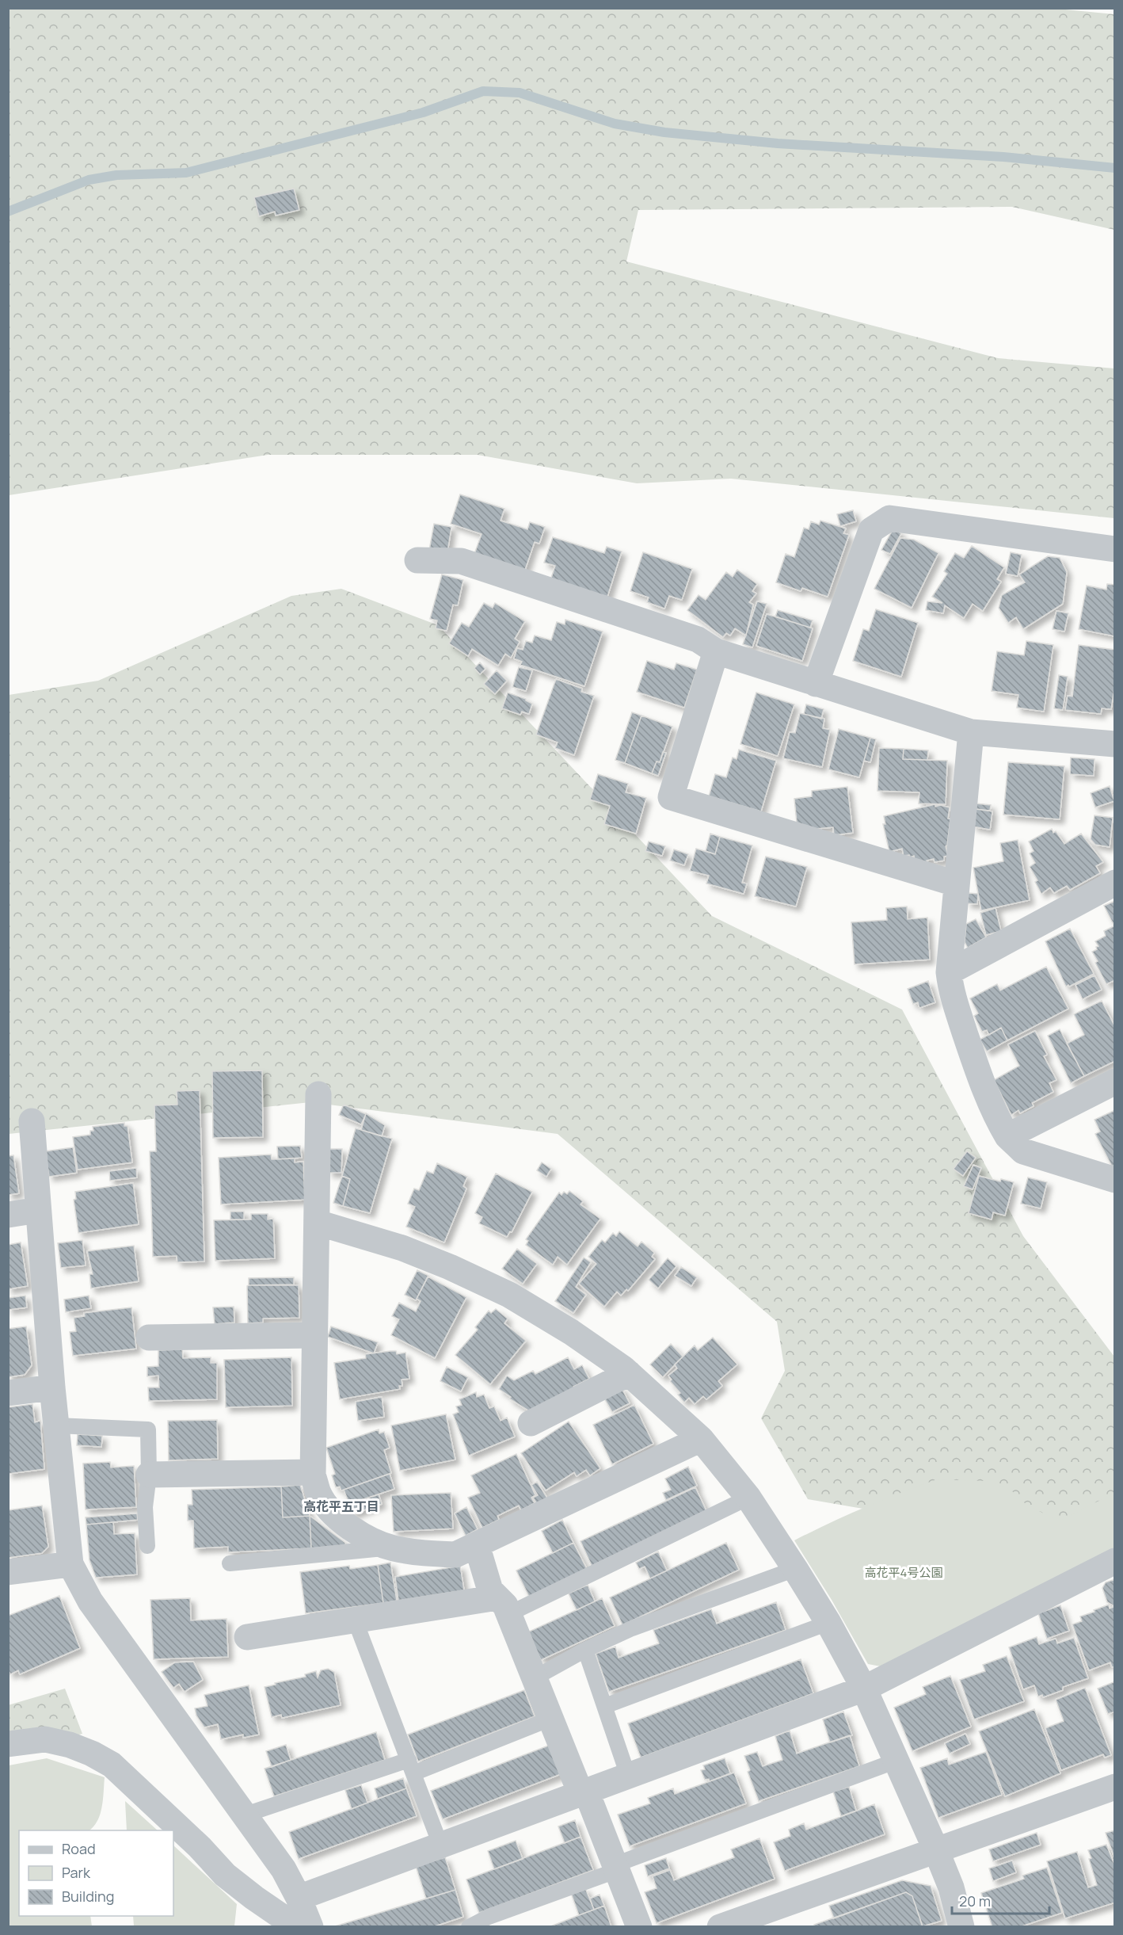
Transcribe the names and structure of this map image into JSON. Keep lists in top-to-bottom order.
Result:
{
  "districts": ["高花平五丁目"],
  "parks": ["高花平4号公園"],
  "legend": ["Road", "Park", "Building"],
  "scale_bar": "20 m"
}
